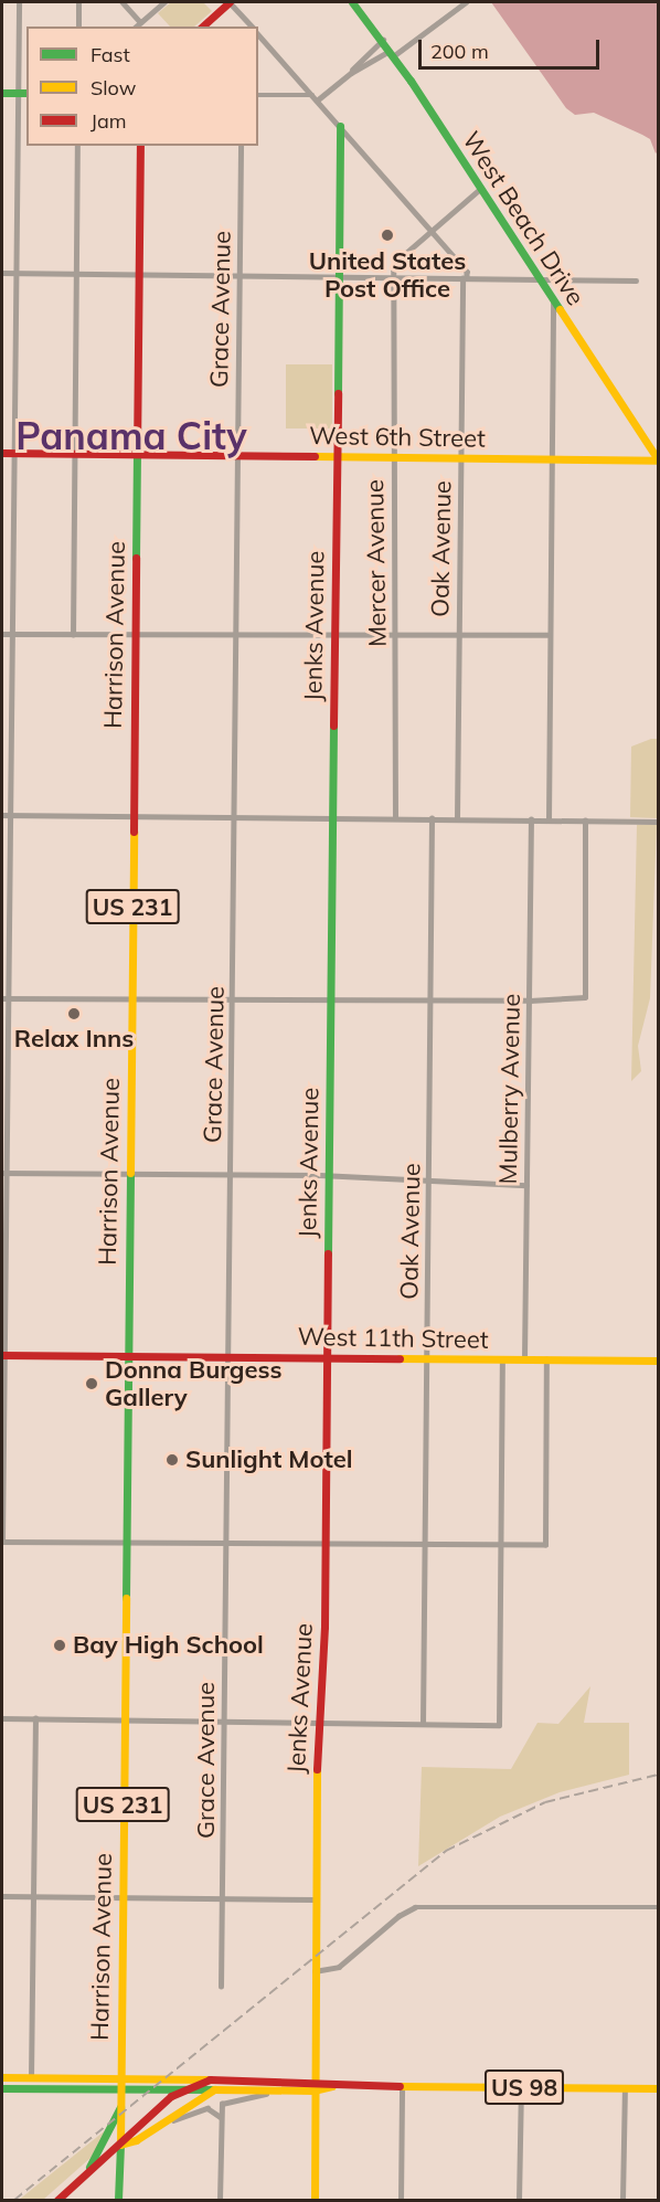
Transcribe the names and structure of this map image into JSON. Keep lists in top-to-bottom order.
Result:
{
  "streets": {
    "main road": [
      "West Beach Drive",
      "West 6th Street",
      "Jenks Avenue",
      "Harrison Avenue",
      "US 231",
      "West 11th Street",
      "US 98"
    ],
    "street": [
      "Grace Avenue",
      "Oak Avenue",
      "Mercer Avenue",
      "Mulberry Avenue"
    ]
  },
  "crossings": [
    ["West Beach Drive", "West 6th Street"],
    ["West Beach Drive", "Mercer Avenue"],
    ["Grace Avenue", "West 6th Street"],
    ["Grace Avenue", "West 11th Street"],
    ["West 6th Street", "Oak Avenue"],
    ["West 6th Street", "Mercer Avenue"],
    ["West 6th Street", "Jenks Avenue"],
    ["West 6th Street", "Harrison Avenue"],
    ["Oak Avenue", "West 11th Street"],
    ["Jenks Avenue", "West 11th Street"],
    ["Jenks Avenue", "US 98"],
    ["Harrison Avenue", "West 11th Street"],
    ["Harrison Avenue", "US 98"],
    ["Mulberry Avenue", "West 11th Street"]
  ],
  "districts": ["Panama City"],
  "places": [
    "United States Post Office",
    "Relax Inns",
    "Donna Burgess Gallery",
    "Sunlight Motel",
    "Bay High School"
  ],
  "legend": ["Fast", "Slow", "Jam"],
  "scale_bar": "200 m"
}
